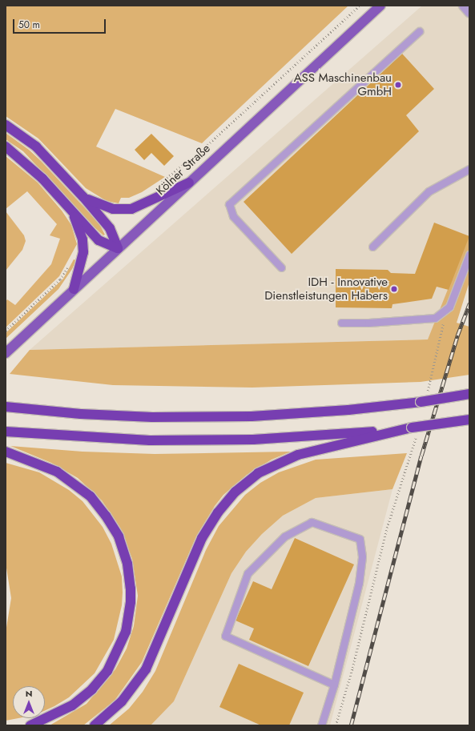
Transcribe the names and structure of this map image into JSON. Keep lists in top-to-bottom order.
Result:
{
  "streets": {
    "main road": ["Kölner Straße"]
  },
  "places": ["ASS Maschinenbau GmbH", "IDH - Innovative Dienstleistungen Habers"],
  "scale_bar": "50 m",
  "north": "top"
}
